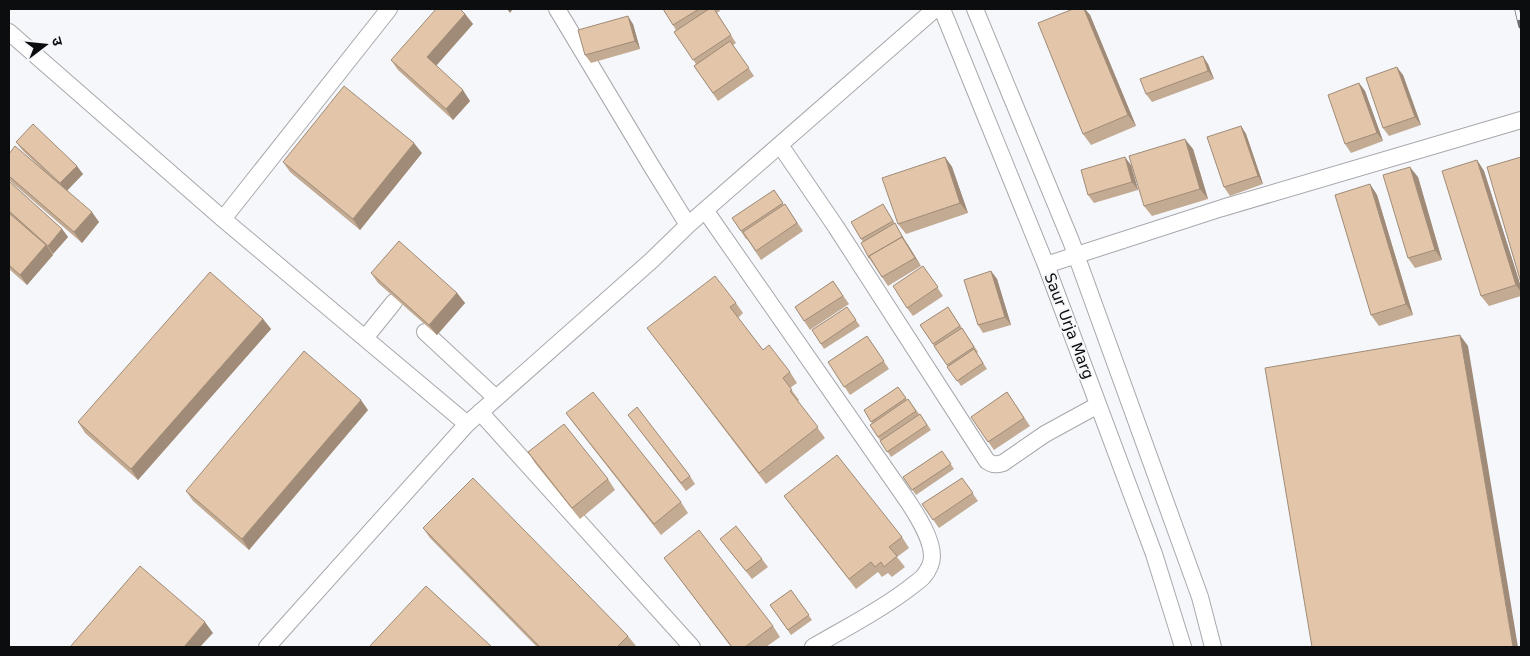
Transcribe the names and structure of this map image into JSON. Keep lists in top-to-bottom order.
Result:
{
  "streets": {
    "street": ["Saur Urja Marg"]
  },
  "north": "right"
}
